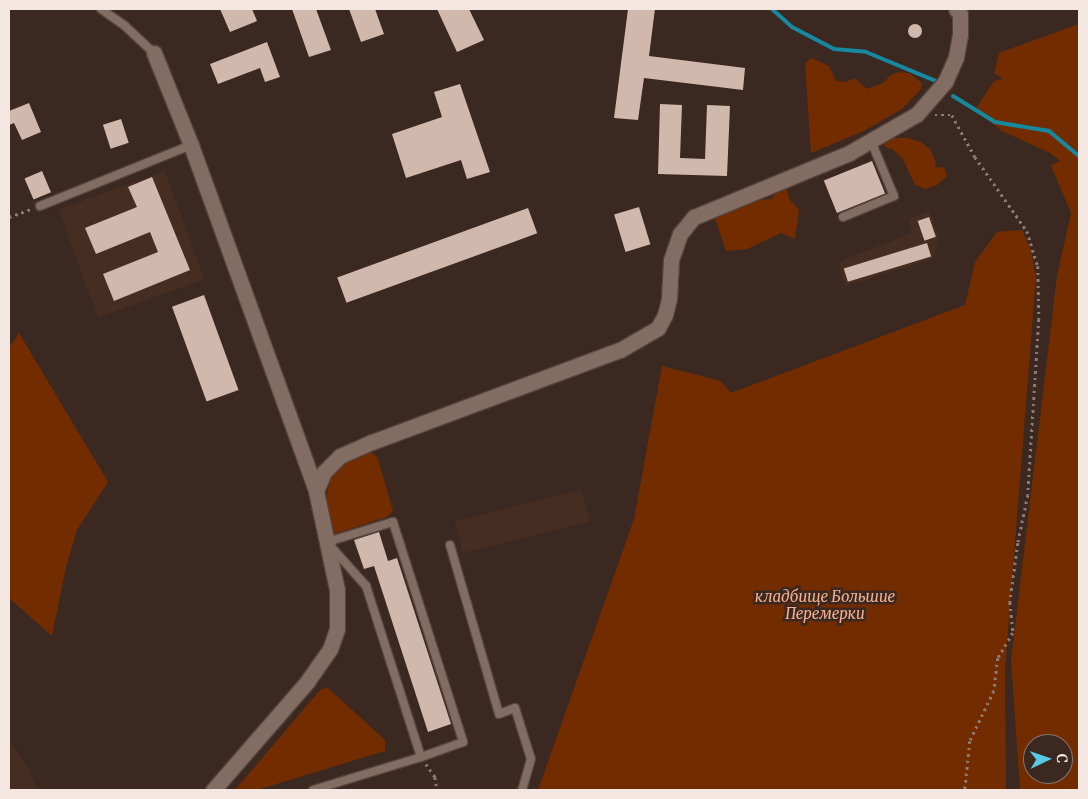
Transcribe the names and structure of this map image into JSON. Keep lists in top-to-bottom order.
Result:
{
  "parks": ["кладбище Большие Перемерки"],
  "north": "right"
}
